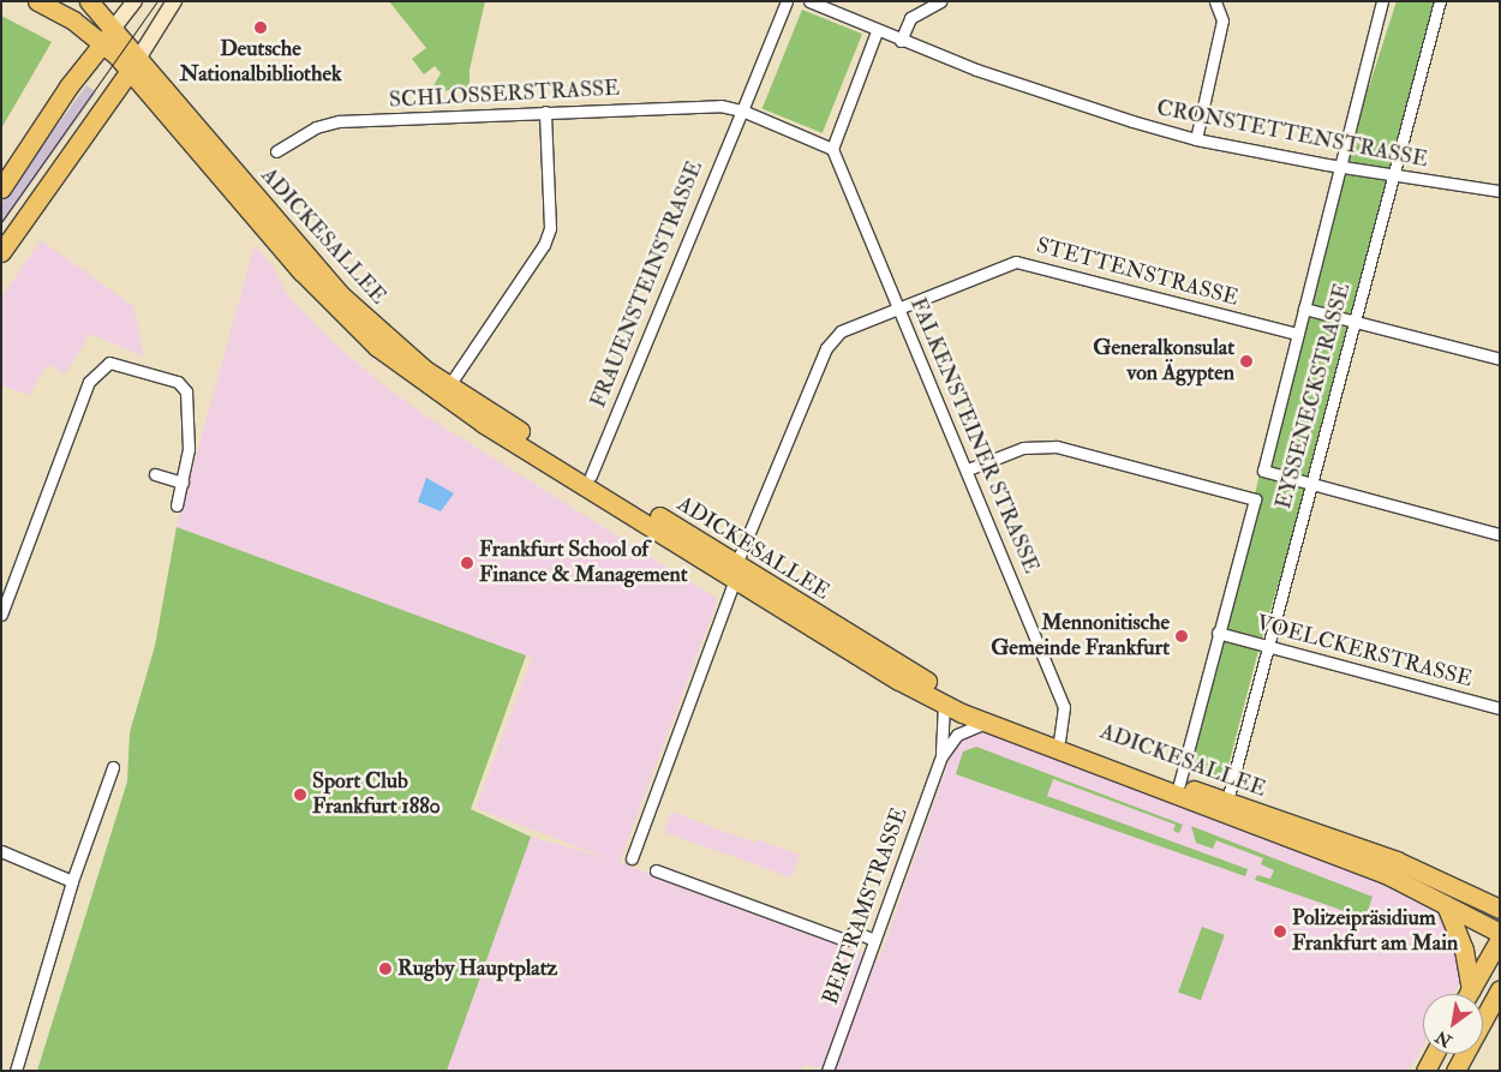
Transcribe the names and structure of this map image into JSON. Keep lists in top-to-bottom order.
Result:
{
  "streets": {
    "main road": ["ADICKESALLEE"],
    "street": [
      "SCHLOSSERSTRASSE",
      "CRONSTETTENSTRASSE",
      "STETTENSTRASSE",
      "FRAUENSTEINSTRASSE",
      "EYSSENECKSTRASSE",
      "FALKENSTEINER STRASSE",
      "VOELCKERSTRASSE",
      "BERTRAMSTRASSE"
    ]
  },
  "crossings": [
    ["SCHLOSSERSTRASSE", "FRAUENSTEINSTRASSE"],
    ["SCHLOSSERSTRASSE", "FALKENSTEINER STRASSE"],
    ["CRONSTETTENSTRASSE", "EYSSENECKSTRASSE"],
    ["ADICKESALLEE", "STETTENSTRASSE"],
    ["ADICKESALLEE", "FRAUENSTEINSTRASSE"],
    ["ADICKESALLEE", "EYSSENECKSTRASSE"],
    ["ADICKESALLEE", "FALKENSTEINER STRASSE"],
    ["ADICKESALLEE", "BERTRAMSTRASSE"],
    ["STETTENSTRASSE", "EYSSENECKSTRASSE"],
    ["STETTENSTRASSE", "FALKENSTEINER STRASSE"],
    ["EYSSENECKSTRASSE", "FALKENSTEINER STRASSE"],
    ["EYSSENECKSTRASSE", "VOELCKERSTRASSE"]
  ],
  "places": [
    "Deutsche Nationalbibliothek",
    "Generalkonsulat von Ägypten",
    "Frankfurt School of Finance & Management",
    "Mennonitische Gemeinde Frankfurt",
    "Sport Club Frankfurt 1880",
    "Polizeipräsidium Frankfurt am Main",
    "Rugby Hauptplatz"
  ],
  "north": "bottom left"
}
